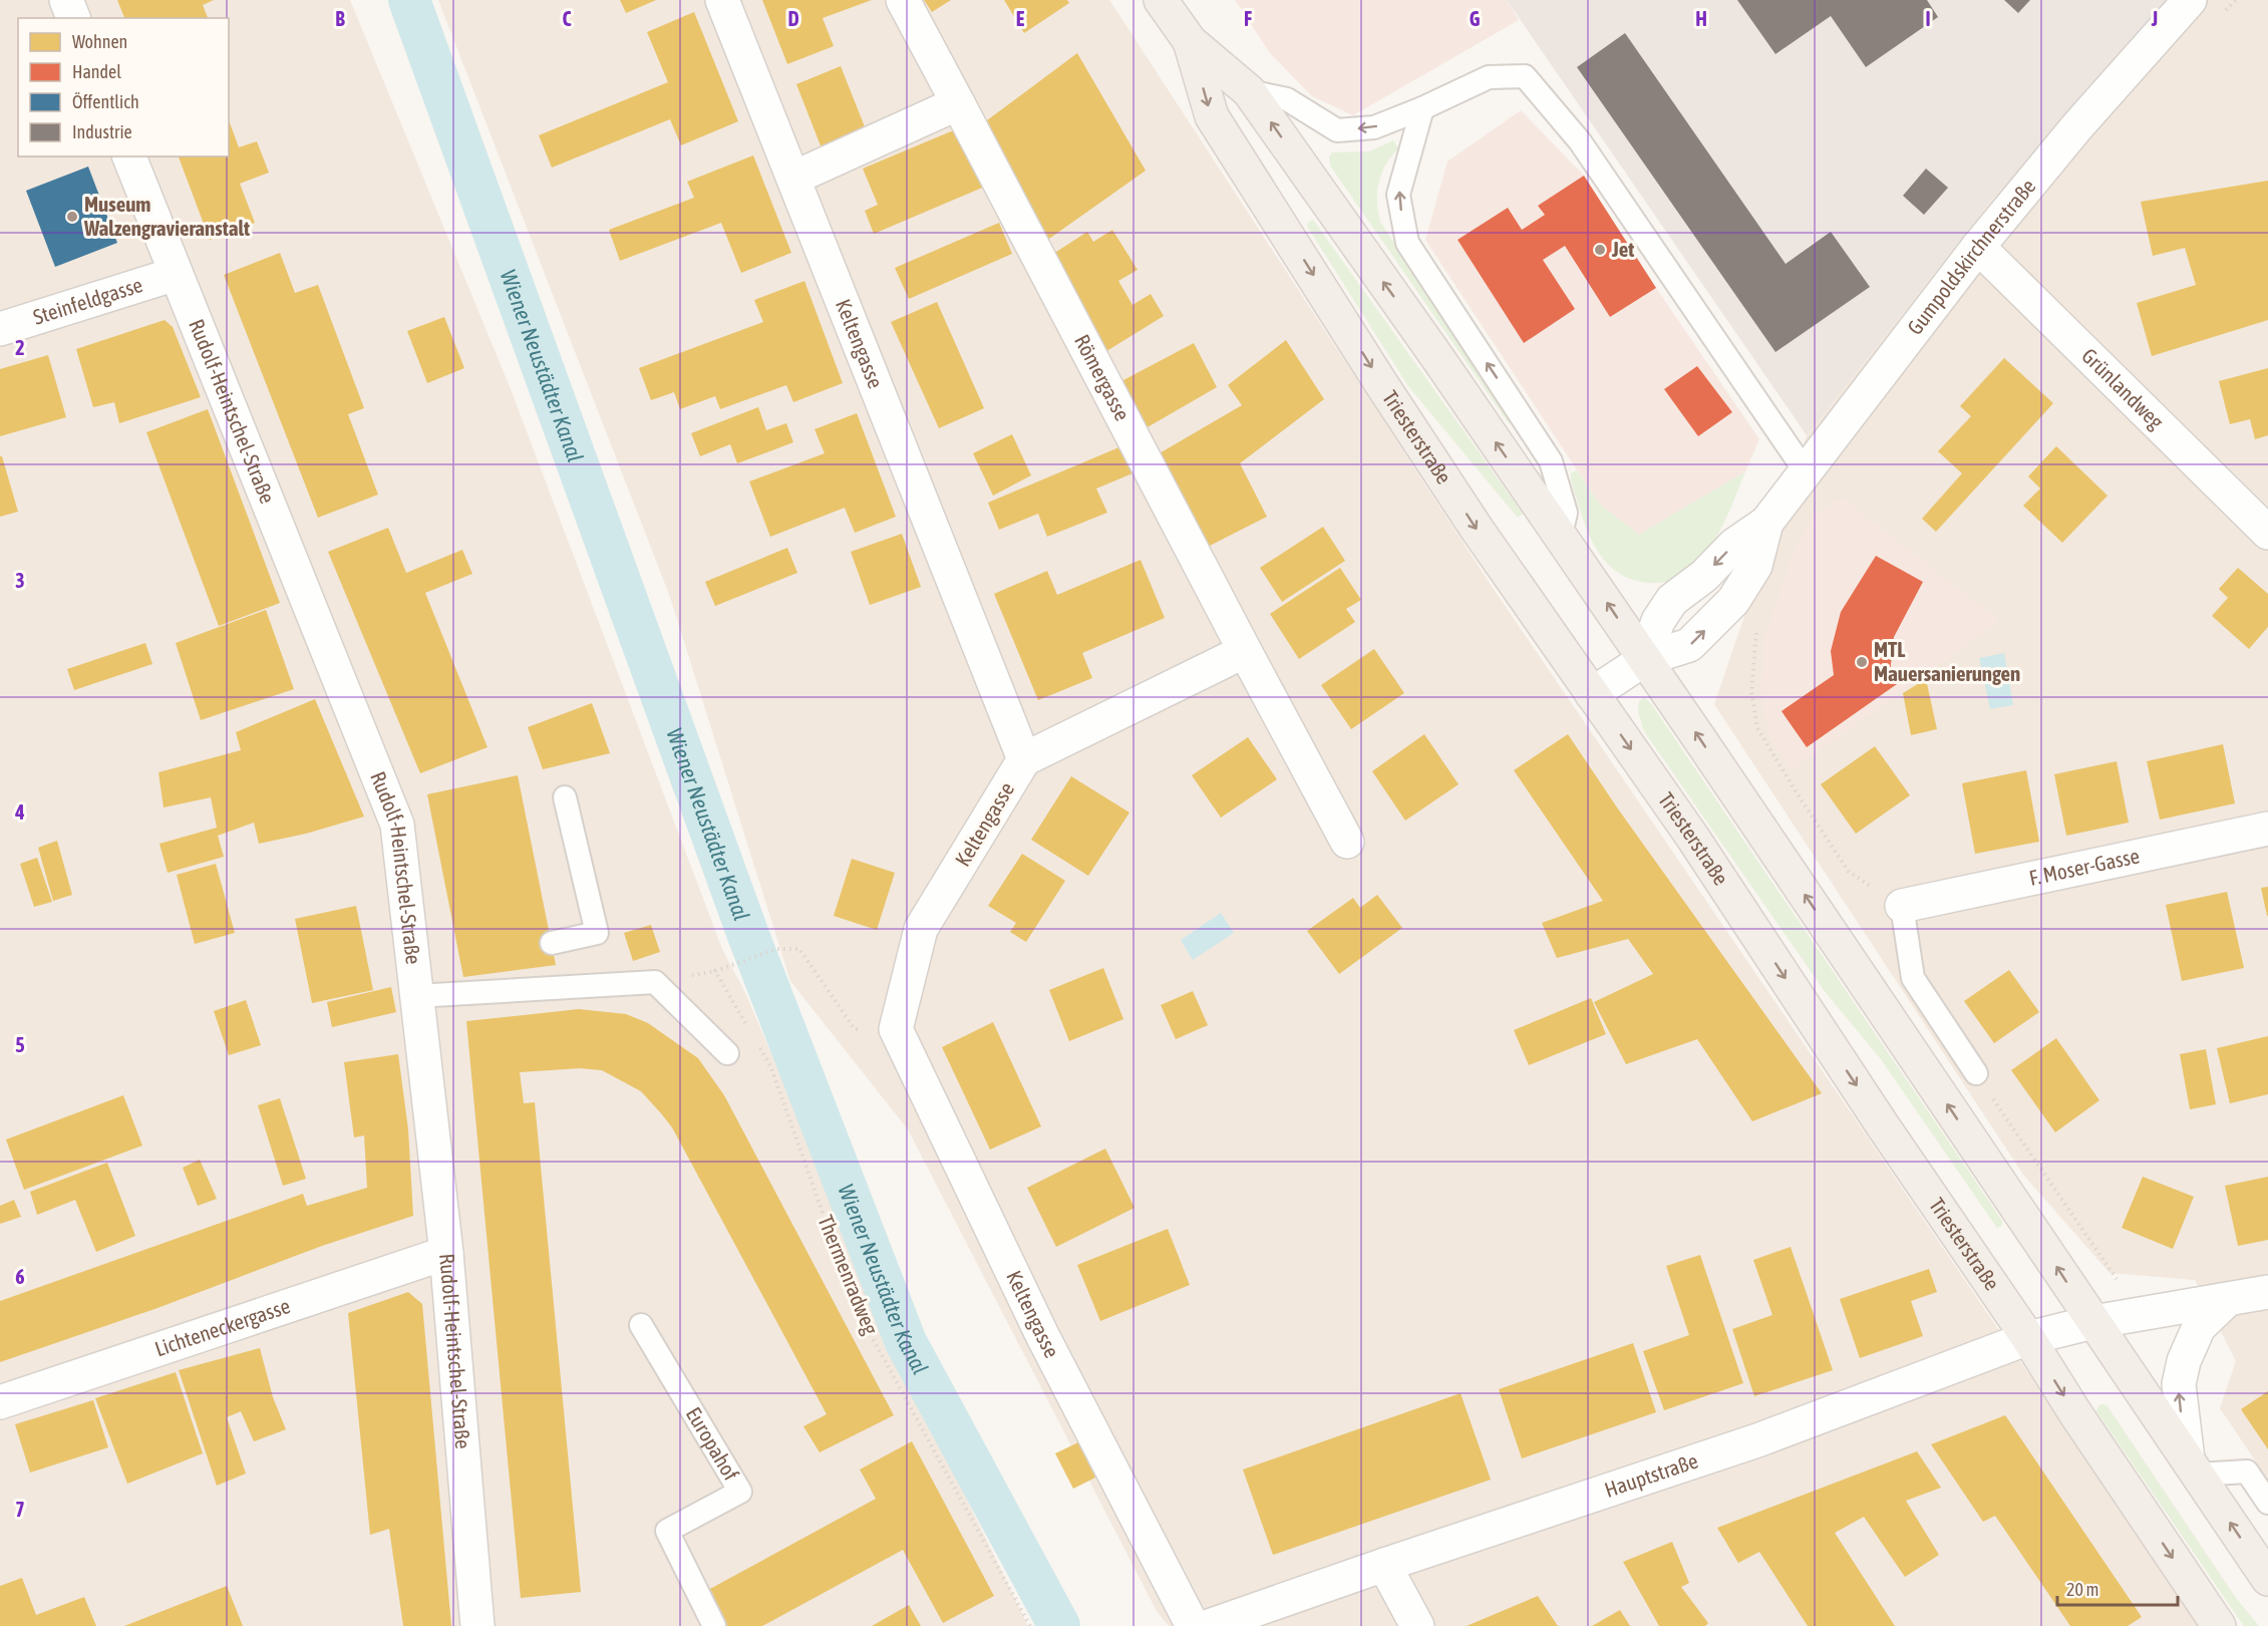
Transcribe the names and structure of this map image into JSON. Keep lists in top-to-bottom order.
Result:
{
  "streets": {
    "main road": ["Triesterstraße"],
    "street": [
      "Gumpoldskirchnerstraße",
      "Steinfeldgasse",
      "Keltengasse",
      "Römergasse",
      "Grünlandweg",
      "Rudolf-Heintschel-Straße",
      "F. Moser-Gasse",
      "Lichteneckergasse",
      "Hauptstraße"
    ],
    "lane": ["Europahof"],
    "path": ["Thermenradweg"]
  },
  "crossings": [
    ["Gumpoldskirchnerstraße", "Grünlandweg"],
    ["Gumpoldskirchnerstraße", "Triesterstraße"],
    ["Steinfeldgasse", "Rudolf-Heintschel-Straße"],
    ["Rudolf-Heintschel-Straße", "Lichteneckergasse"],
    ["Triesterstraße", "Hauptstraße"]
  ],
  "water": ["Wiener Neustädter Kanal"],
  "places": ["Museum Walzengravieranstalt", "Jet", "MTL Mauersanierungen"],
  "legend": [
    "Wohnen",
    "Handel",
    "Öffentlich",
    "Industrie"
  ],
  "scale_bar": "20 m",
  "grid": {
    "columns": [
      "B",
      "C",
      "D",
      "E",
      "F",
      "G",
      "H",
      "I",
      "J"
    ],
    "rows": [
      "2",
      "3",
      "4",
      "5",
      "6",
      "7"
    ]
  }
}
